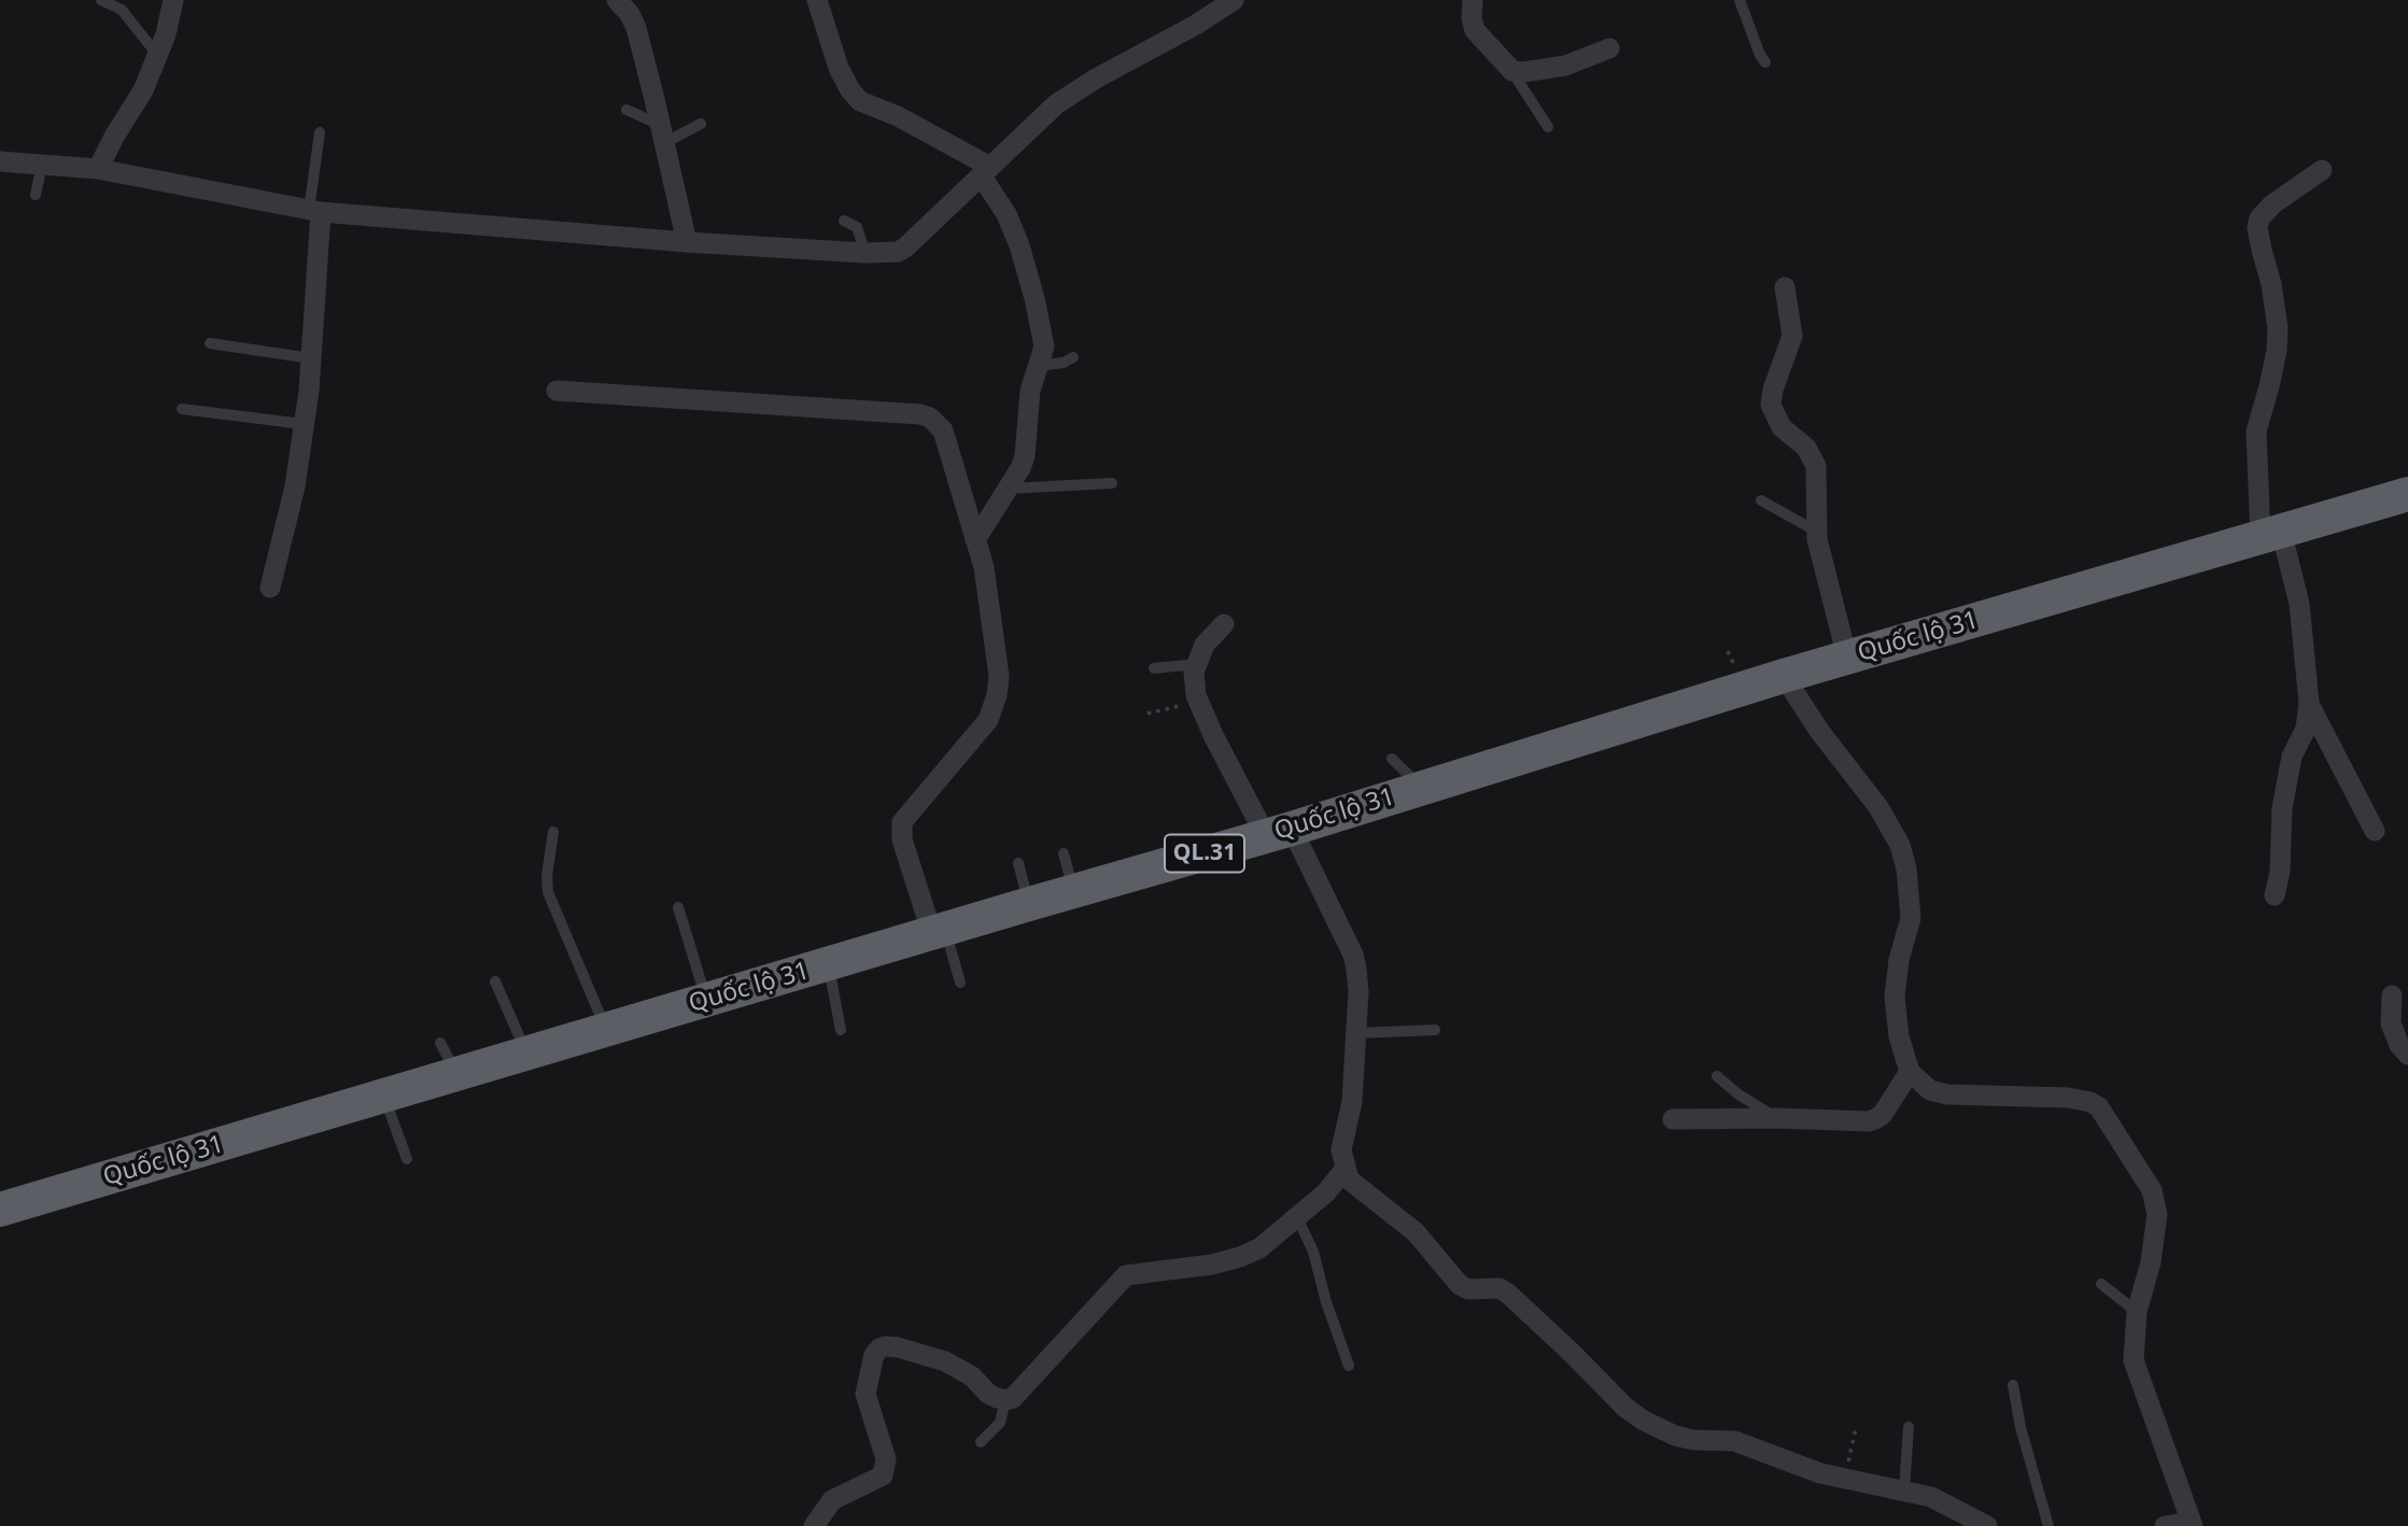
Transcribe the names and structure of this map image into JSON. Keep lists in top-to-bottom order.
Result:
{
  "streets": {
    "highway": ["Quốc lộ 31", "QL.31"]
  }
}
